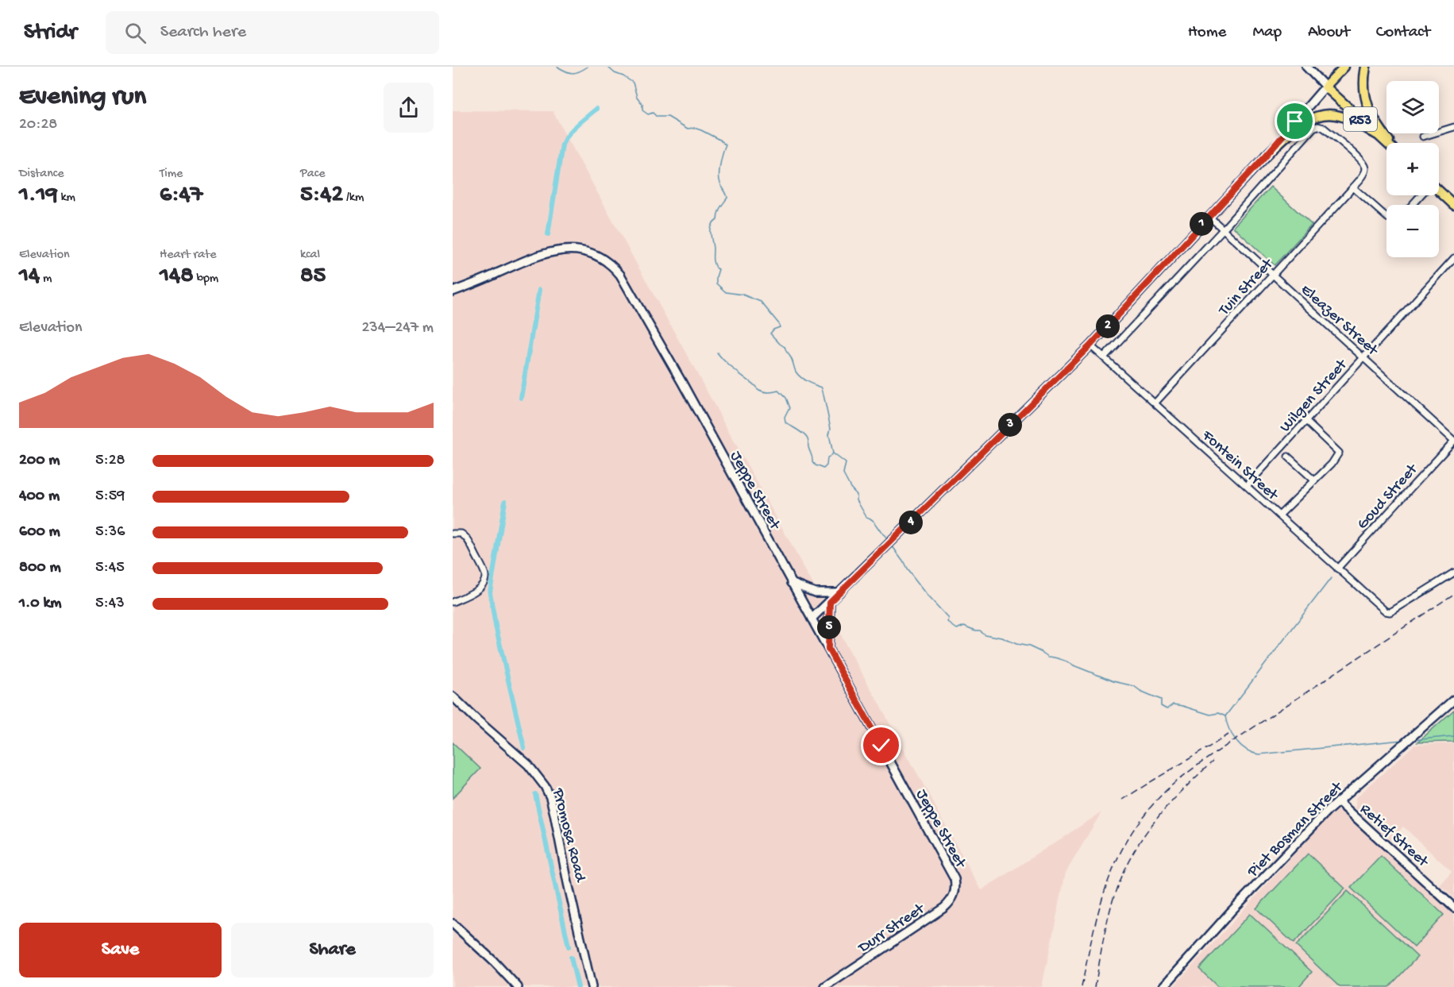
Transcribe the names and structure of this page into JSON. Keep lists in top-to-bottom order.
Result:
{
  "streets": {
    "main road": ["R53"],
    "street": [
      "Tuin Street",
      "Eleazer Street",
      "Wilgen Street",
      "Fontein Street",
      "Jeppe Street",
      "Goud Street",
      "Piet Bosman Street",
      "Retief Street",
      "Promosa Road",
      "Durr Street"
    ]
  },
  "crossings": [
    ["Tuin Street", "Eleazer Street"],
    ["Tuin Street", "Fontein Street"],
    ["Eleazer Street", "Wilgen Street"],
    ["Eleazer Street", "Goud Street"],
    ["Wilgen Street", "Fontein Street"],
    ["Fontein Street", "Goud Street"],
    ["Jeppe Street", "Durr Street"],
    ["Piet Bosman Street", "Retief Street"]
  ],
  "page": {
    "header": "Stridr",
    "search": "Search here",
    "nav": [
      "Home",
      "Map",
      "About",
      "Contact"
    ],
    "heading": ["Evening run", "20:28"],
    "map_buttons": ["+", "−"],
    "stats": [
      ["Distance", "1.19 km"],
      ["Time", "6:47"],
      ["Pace", "5:42 /km"],
      ["Elevation", "14 m"],
      ["Heart rate", "148 bpm"],
      ["kcal", "85"]
    ],
    "pins": [
      "1",
      "2",
      "3",
      "4",
      "5"
    ],
    "chart": ["Elevation", "234–247 m"],
    "list": [
      {
        "name": "200 m",
        "note": "5:28"
      },
      {
        "name": "400 m",
        "note": "5:59"
      },
      {
        "name": "600 m",
        "note": "5:36"
      },
      {
        "name": "800 m",
        "note": "5:45"
      },
      {
        "name": "1.0 km",
        "note": "5:43"
      }
    ],
    "buttons": ["Save", "Share"]
  }
}
